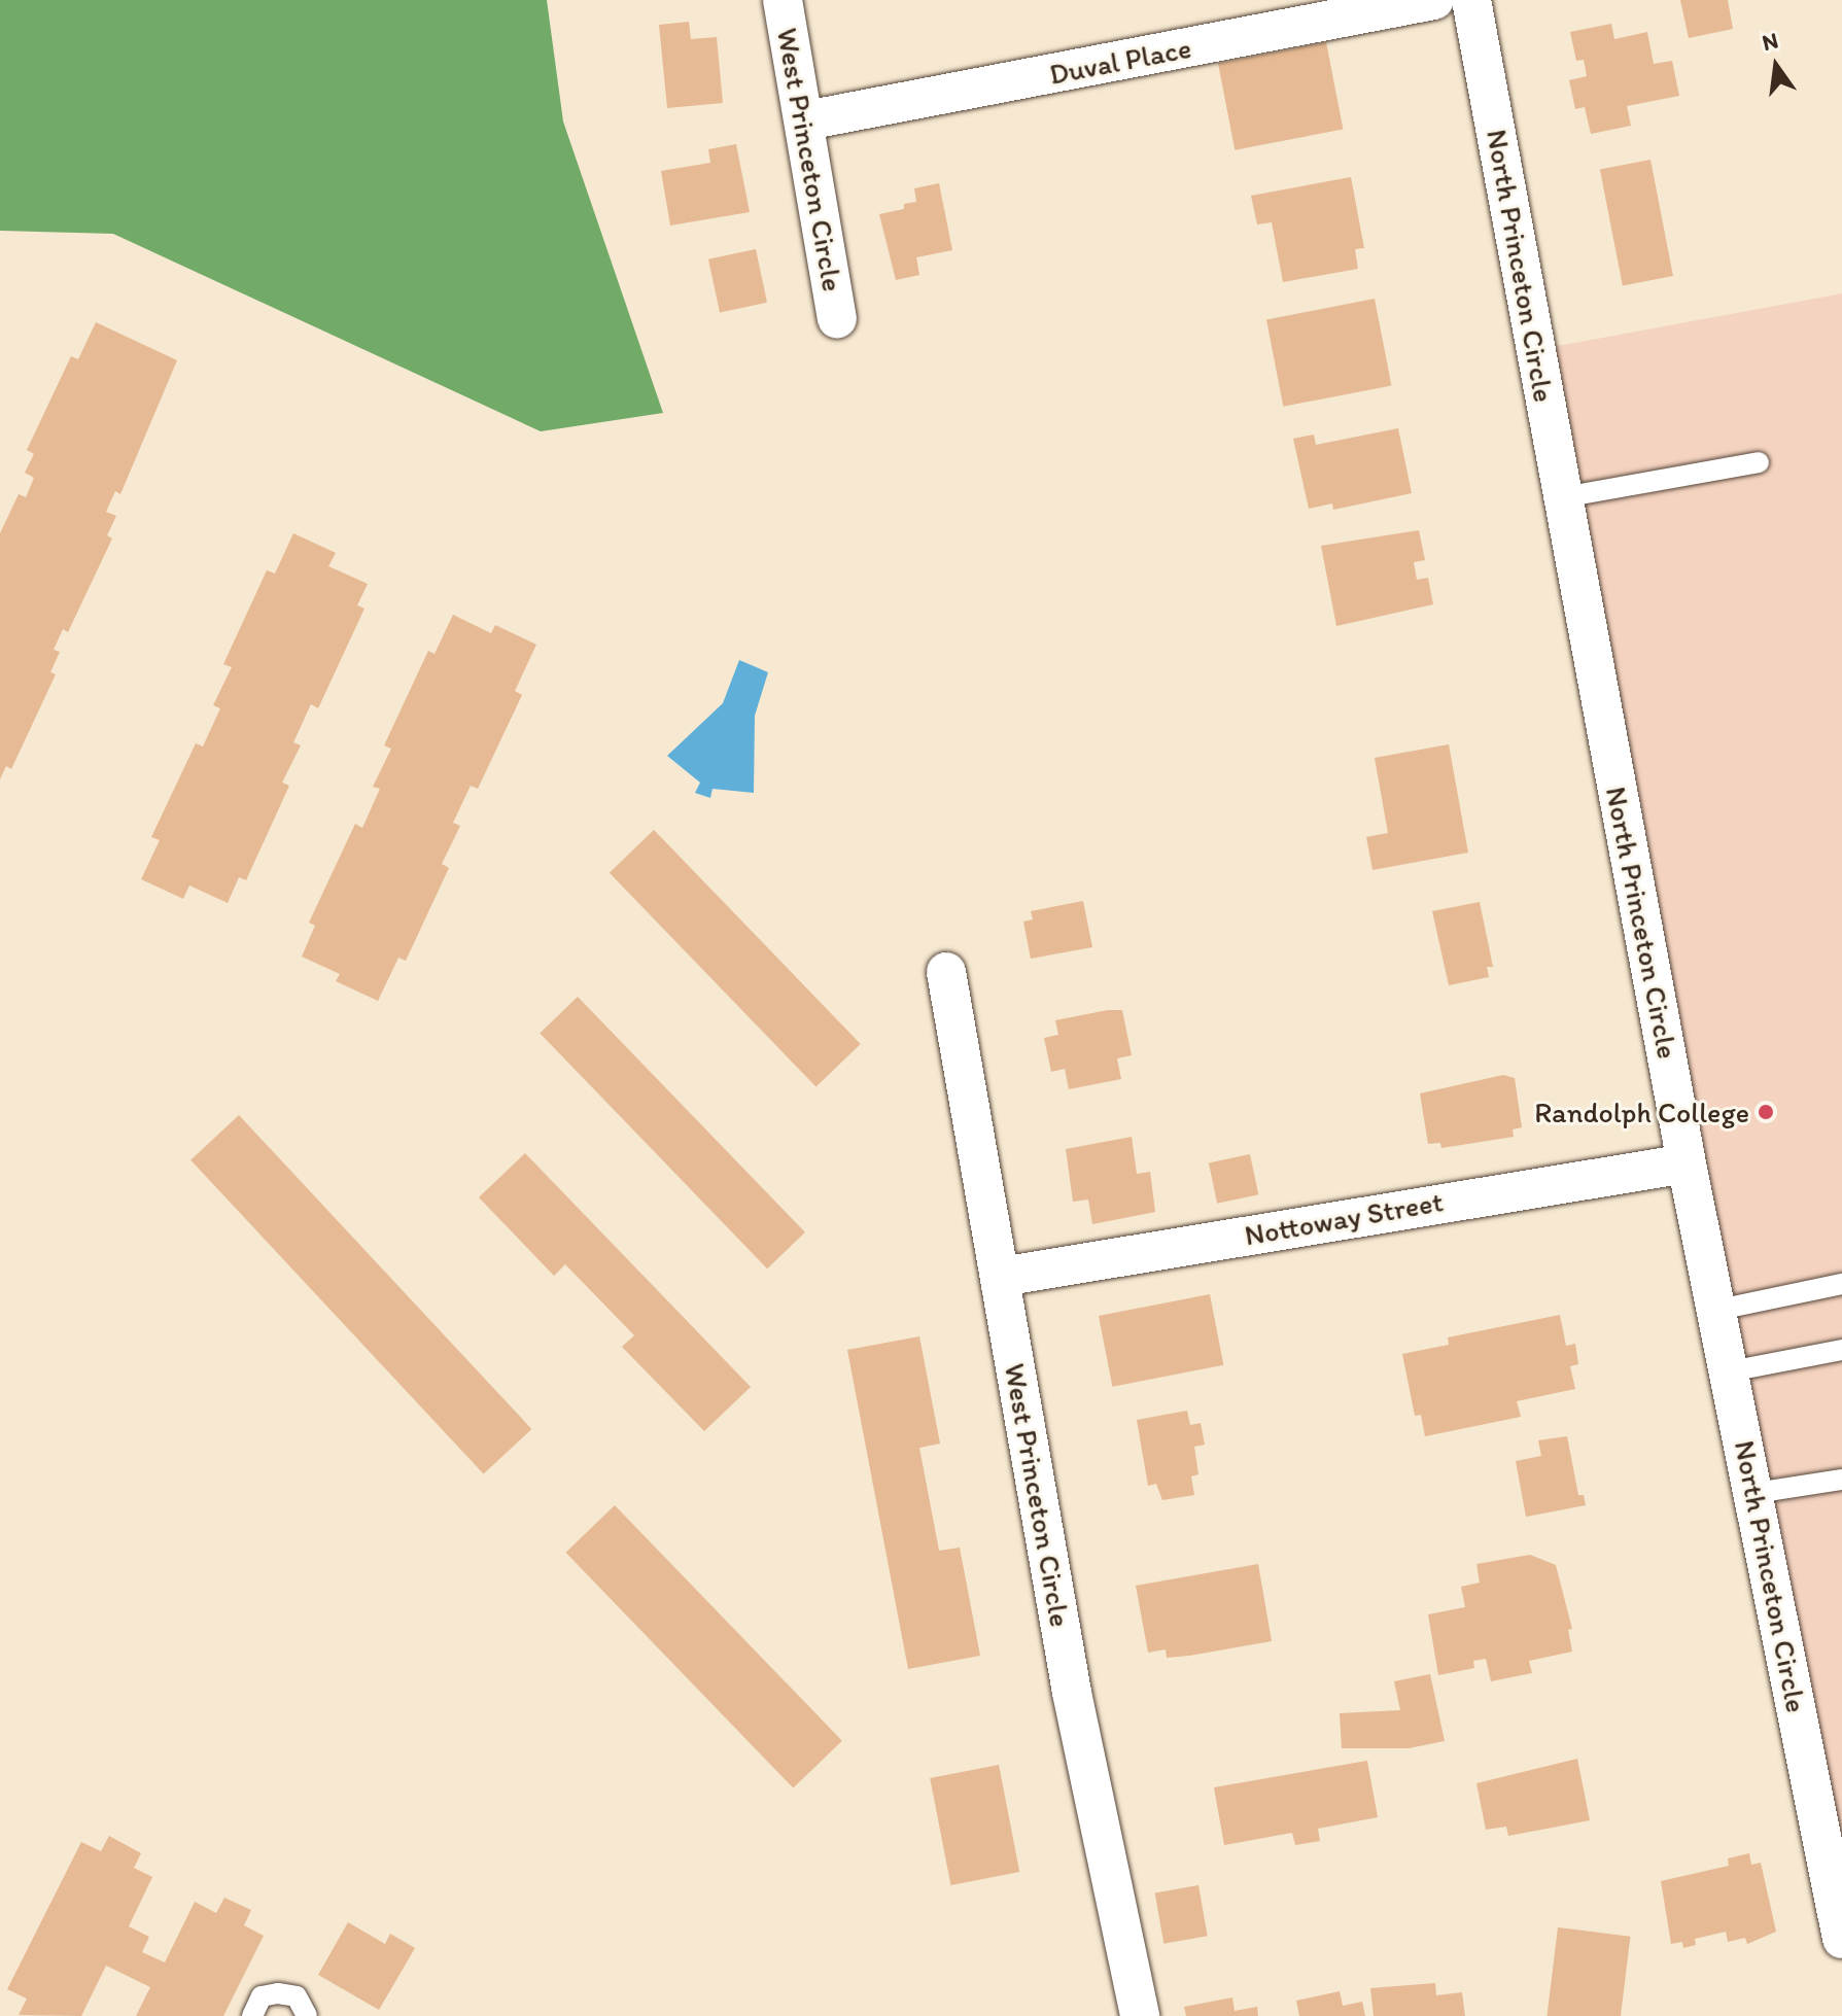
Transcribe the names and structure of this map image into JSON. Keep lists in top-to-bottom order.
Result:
{
  "streets": {
    "street": [
      "Duval Place",
      "West Princeton Circle",
      "North Princeton Circle",
      "Nottoway Street"
    ]
  },
  "crossings": [
    ["Duval Place", "West Princeton Circle"],
    ["West Princeton Circle", "Nottoway Street"],
    ["North Princeton Circle", "Nottoway Street"]
  ],
  "places": ["Randolph College"],
  "north": "top"
}
